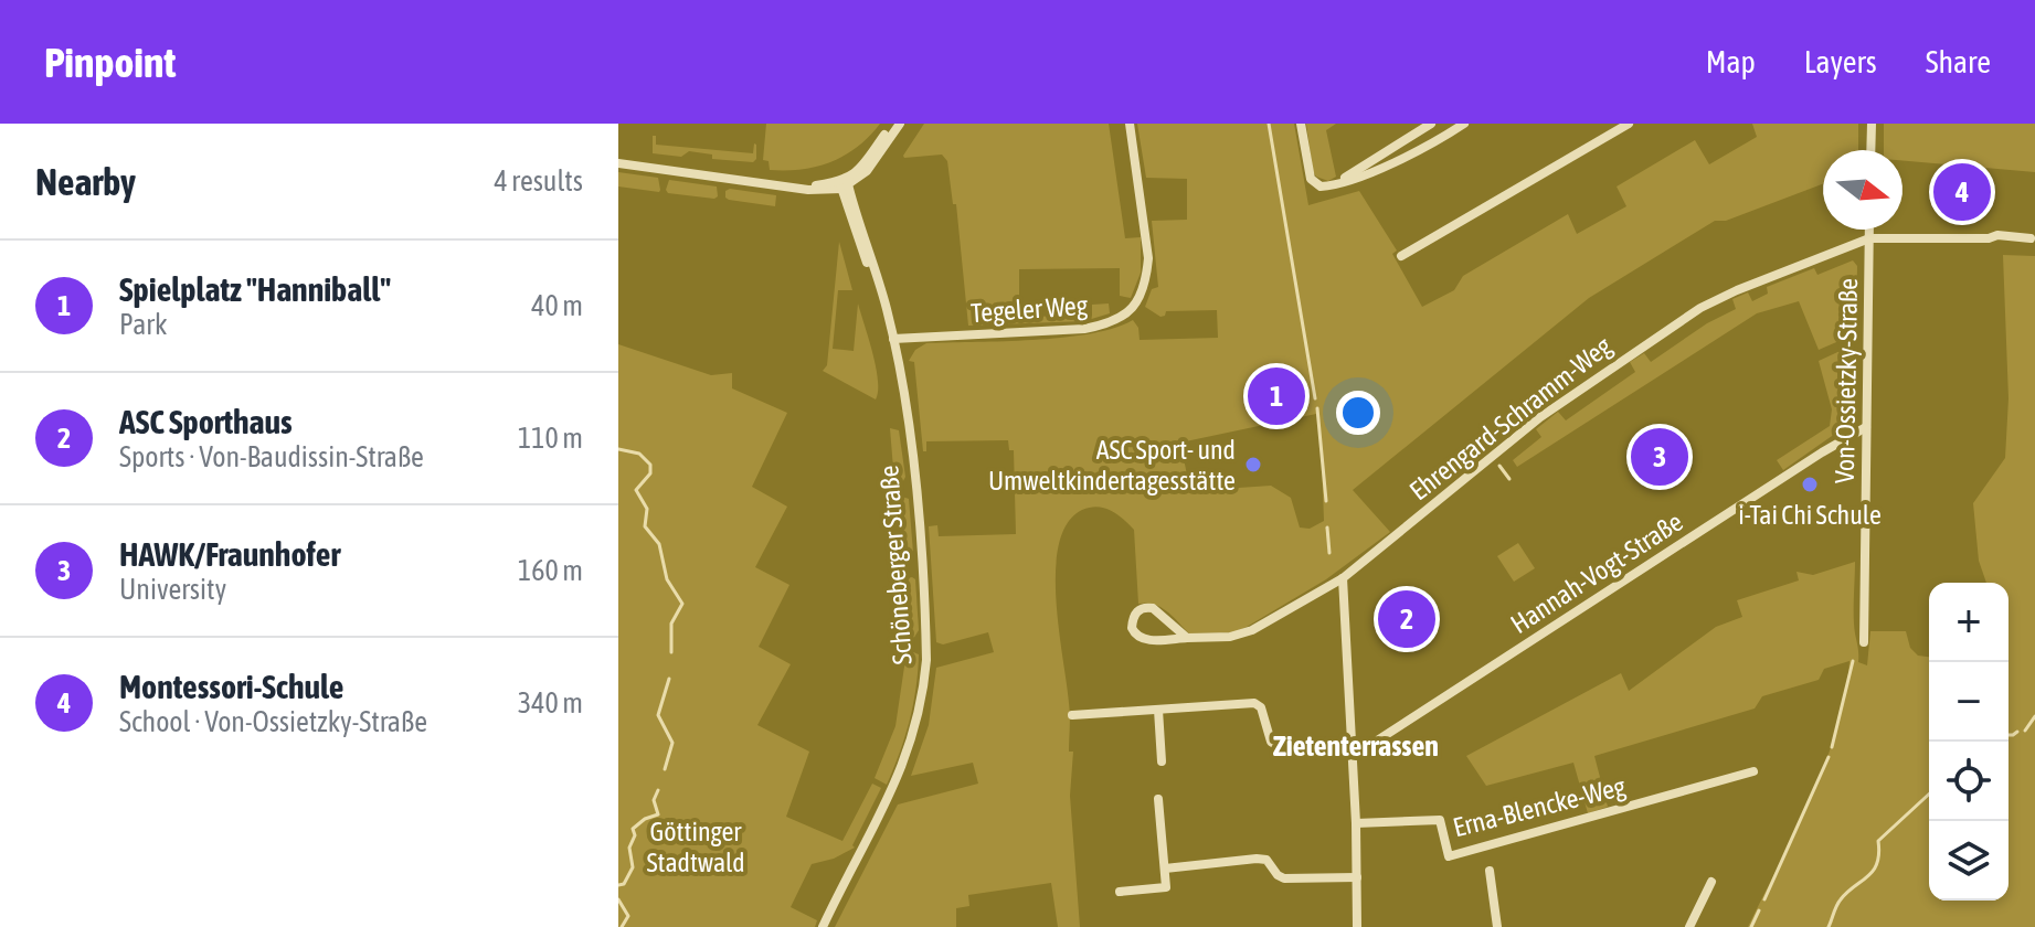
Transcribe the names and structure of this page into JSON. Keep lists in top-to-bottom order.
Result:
{
  "streets": {
    "street": [
      "Tegeler Weg",
      "Von-Ossietzky-Straße",
      "Ehrengard-Schramm-Weg",
      "Schöneberger Straße",
      "Hannah-Vogt-Straße",
      "Erna-Blencke-Weg"
    ]
  },
  "crossings": [
    ["Tegeler Weg", "Schöneberger Straße"],
    ["Von-Ossietzky-Straße", "Ehrengard-Schramm-Weg"],
    ["Von-Ossietzky-Straße", "Hannah-Vogt-Straße"]
  ],
  "districts": ["Zietenterrassen"],
  "parks": ["Göttinger Stadtwald"],
  "places": ["ASC Sport- und Umweltkindertagesstätte", "i-Tai Chi Schule"],
  "north": "right",
  "page": {
    "header": "Pinpoint",
    "nav": ["Map", "Layers", "Share"],
    "heading": ["Nearby", "4 results"],
    "pins": [
      "4",
      "1",
      "3",
      "2"
    ],
    "list": [
      {
        "mark": "1",
        "name": "Spielplatz \"Hanniball\"",
        "note": "Park",
        "value": "40 m"
      },
      {
        "mark": "2",
        "name": "ASC Sporthaus",
        "note": "Sports · Von-Baudissin-Straße",
        "value": "110 m"
      },
      {
        "mark": "3",
        "name": "HAWK/Fraunhofer",
        "note": "University",
        "value": "160 m"
      },
      {
        "mark": "4",
        "name": "Montessori-Schule",
        "note": "School · Von-Ossietzky-Straße",
        "value": "340 m"
      }
    ],
    "map_buttons": ["+", "−"]
  }
}
